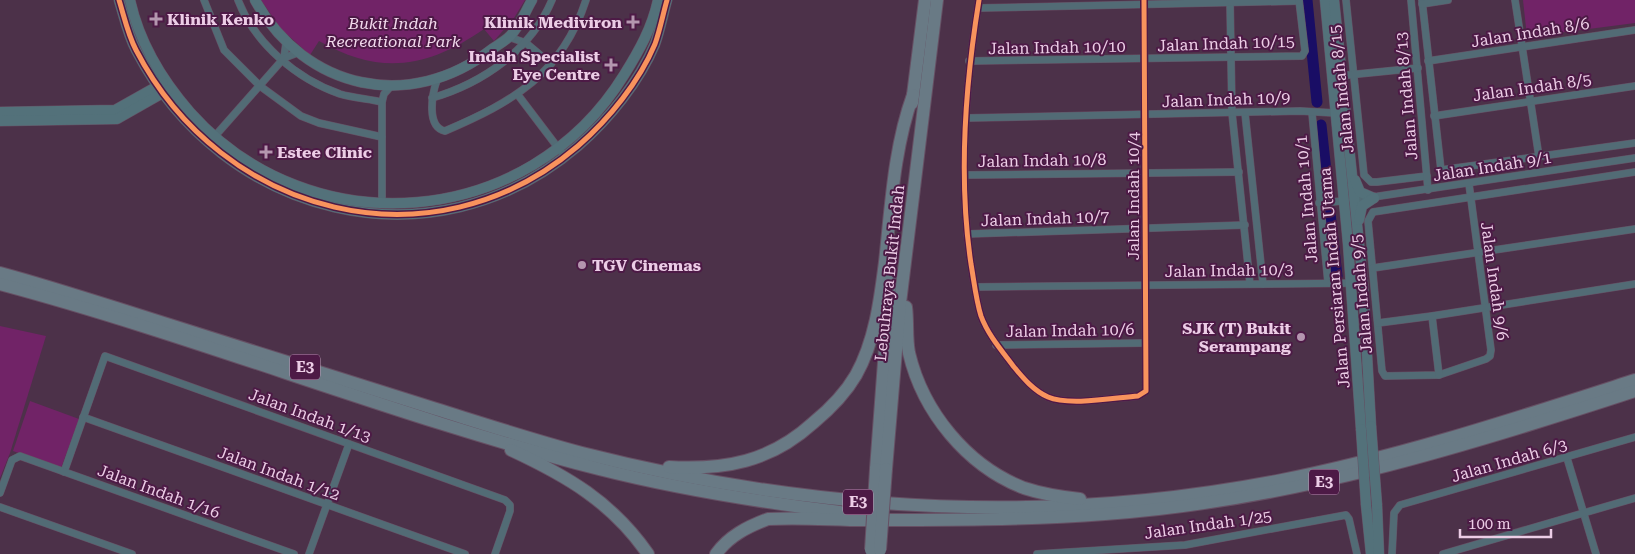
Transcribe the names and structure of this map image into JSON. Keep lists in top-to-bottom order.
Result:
{
  "streets": {
    "highway": ["Lebuhraya Bukit Indah", "E3"],
    "street": [
      "Jalan Indah 8/6",
      "Jalan Indah 10/15",
      "Jalan Indah 10/10",
      "Jalan Indah 8/5",
      "Jalan Indah 8/15",
      "Jalan Indah 8/13",
      "Jalan Indah 10/9",
      "Jalan Indah 10/8",
      "Jalan Indah 9/1",
      "Jalan Indah 10/4",
      "Jalan Indah 10/1",
      "Jalan Indah 10/7",
      "Jalan Indah 10/3",
      "Jalan Persiaran Indah Utama",
      "Jalan Indah 9/6",
      "Jalan Indah 9/5",
      "Jalan Indah 10/6",
      "Jalan Indah 1/13",
      "Jalan Indah 6/3",
      "Jalan Indah 1/12",
      "Jalan Indah 1/16",
      "Jalan Indah 1/25"
    ]
  },
  "crossings": [
    ["Jalan Indah 10/15", "Jalan Indah 10/10"],
    ["Jalan Indah 10/15", "Jalan Indah 10/4"],
    ["Jalan Indah 10/10", "Jalan Indah 10/4"],
    ["Jalan Indah 8/15", "Jalan Indah 8/13"],
    ["Jalan Indah 8/13", "Jalan Indah 9/1"],
    ["Jalan Indah 10/9", "Jalan Indah 10/4"],
    ["Jalan Indah 10/9", "Jalan Indah 10/1"],
    ["Jalan Indah 10/9", "Jalan Persiaran Indah Utama"],
    ["Jalan Indah 10/8", "Jalan Indah 10/4"],
    ["Jalan Indah 9/1", "Jalan Indah 10/1"],
    ["Jalan Indah 9/1", "Jalan Persiaran Indah Utama"],
    ["Jalan Indah 9/1", "Jalan Indah 9/6"],
    ["Jalan Indah 9/1", "Jalan Indah 9/5"],
    ["Jalan Indah 10/4", "Jalan Indah 10/7"],
    ["Jalan Indah 10/4", "Jalan Indah 10/3"],
    ["Jalan Indah 10/4", "Jalan Indah 10/6"],
    ["Jalan Indah 10/1", "Jalan Indah 10/3"],
    ["Jalan Indah 10/3", "Jalan Persiaran Indah Utama"],
    ["Jalan Indah 9/6", "Jalan Indah 9/5"],
    ["Jalan Indah 1/13", "Jalan Indah 1/12"]
  ],
  "parks": ["Bukit Indah Recreational Park"],
  "places": {
    "health": [
      "Klinik Kenko",
      "Klinik Mediviron",
      "Indah Specialist Eye Centre",
      "Estee Clinic"
    ],
    "other": ["TGV Cinemas", "SJK (T) Bukit Serampang"]
  },
  "scale_bar": "100 m"
}
